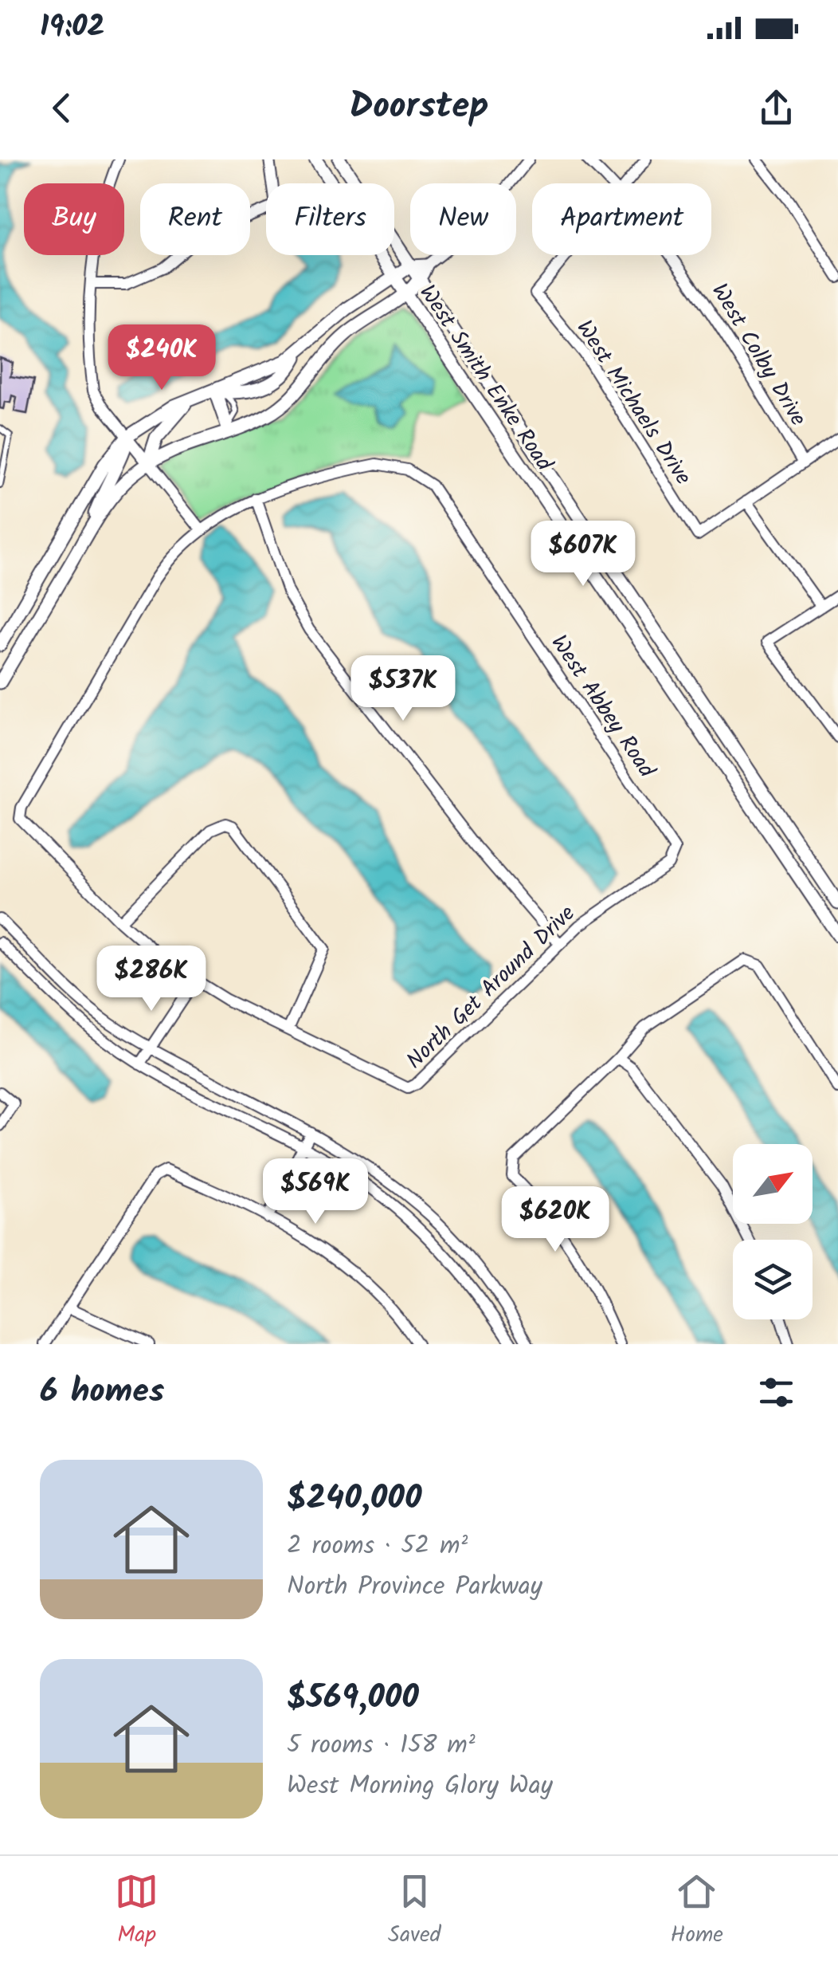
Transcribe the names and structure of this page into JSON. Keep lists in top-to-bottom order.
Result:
{
  "streets": {
    "street": [
      "West Colby Drive",
      "West Smith Enke Road",
      "West Michaels Drive",
      "West Abbey Road",
      "North Get Around Drive"
    ]
  },
  "crossings": [
    ["West Abbey Road", "North Get Around Drive"]
  ],
  "north": "top right",
  "page": {
    "status": "19:02",
    "header": "Doorstep",
    "chip": [
      "Buy",
      "Rent",
      "Filters",
      "New",
      "Apartment"
    ],
    "price": [
      "$240K",
      "$607K",
      "$537K",
      "$286K",
      "$569K",
      "$620K"
    ],
    "heading": "6 homes",
    "list": [
      {
        "name": "$240,000",
        "note": "2 rooms · 52 m² · North Province Parkway"
      },
      {
        "name": "$569,000",
        "note": "5 rooms · 158 m² · West Morning Glory Way"
      }
    ],
    "tabs": ["Map", "Saved", "Home"]
  }
}
